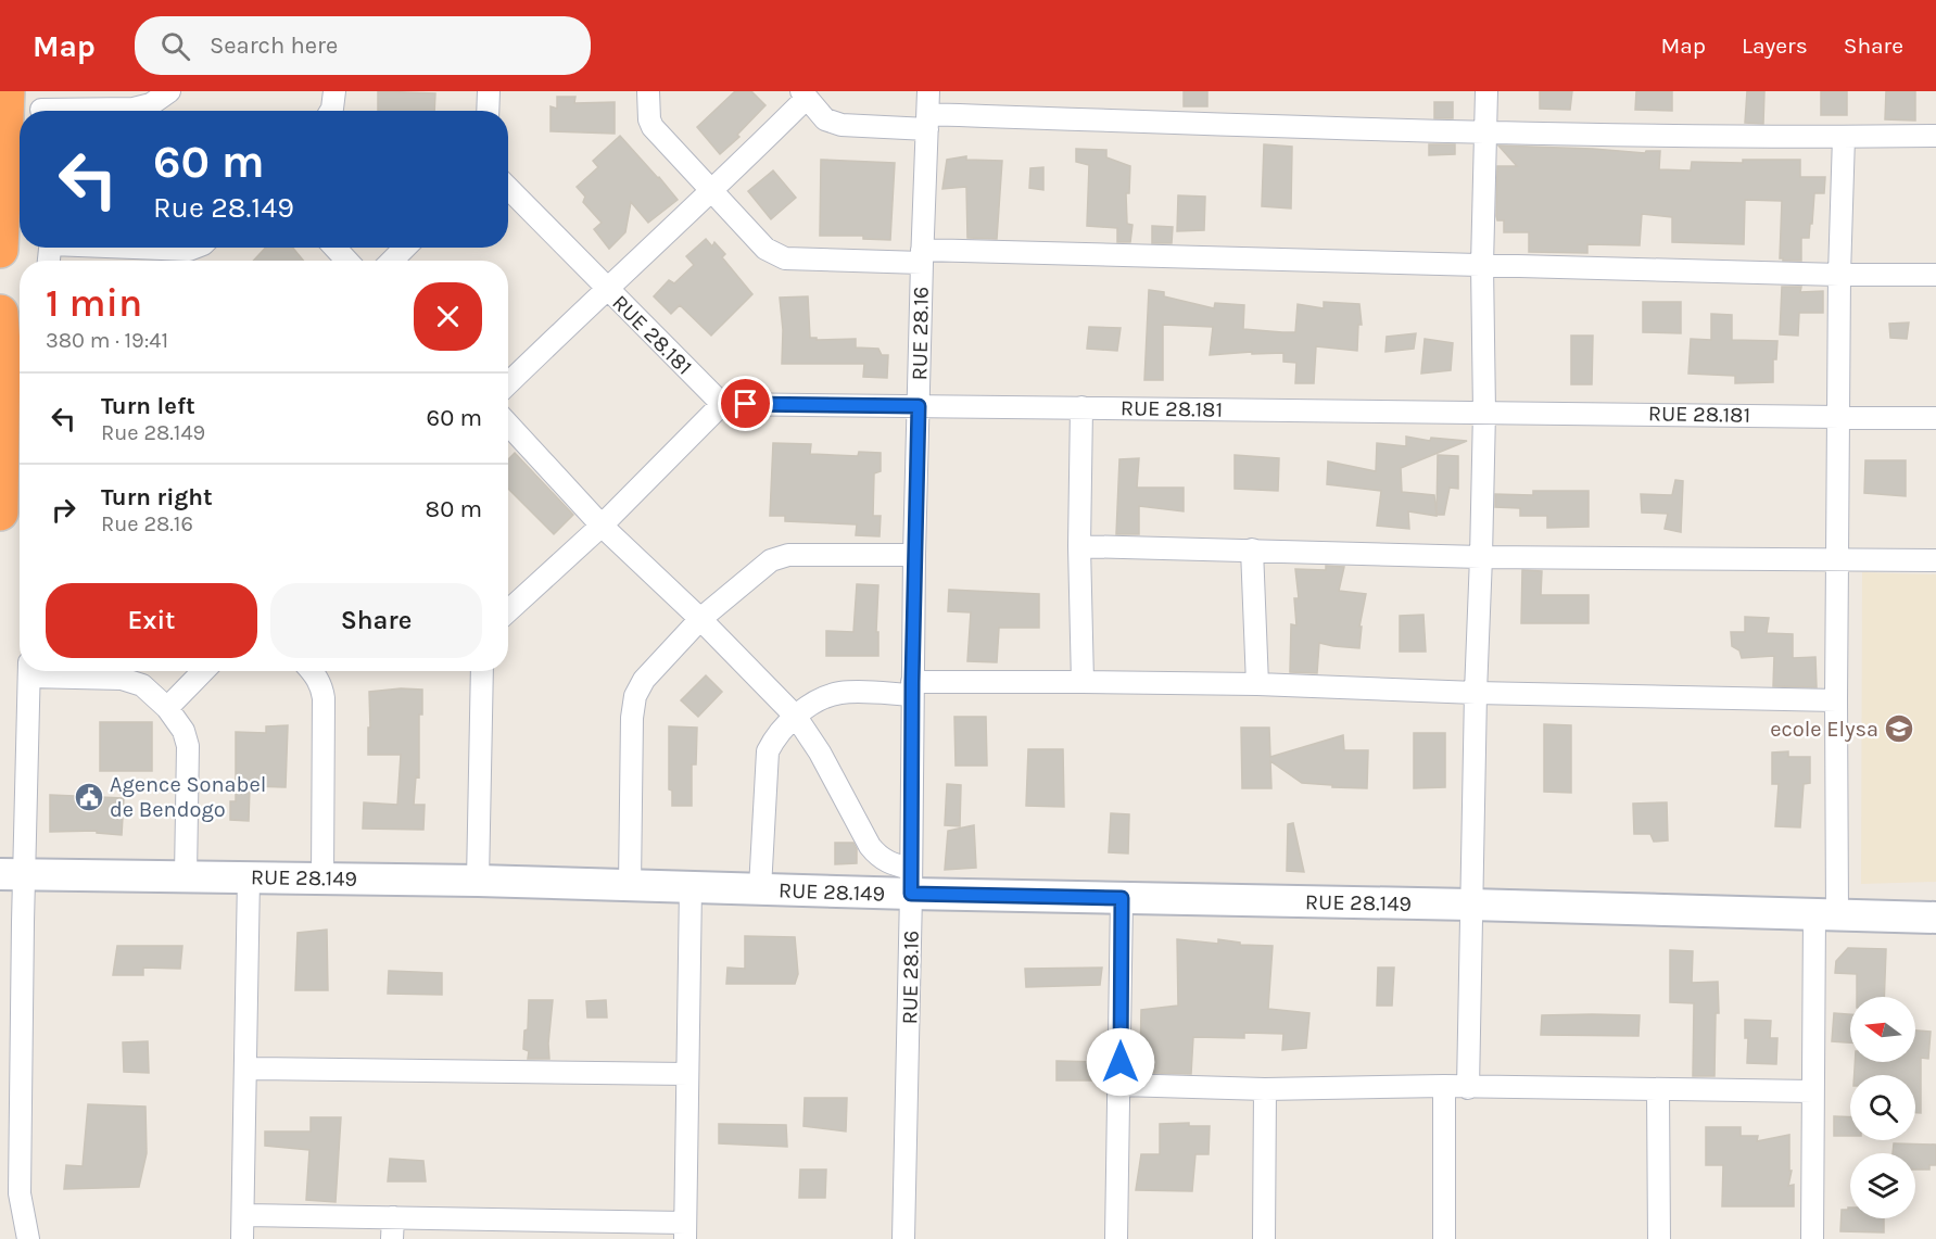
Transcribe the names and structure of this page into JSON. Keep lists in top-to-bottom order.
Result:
{
  "streets": {
    "street": ["RUE 28.16", "RUE 28.181", "RUE 28.149"]
  },
  "crossings": [
    ["RUE 28.16", "RUE 28.181"],
    ["RUE 28.16", "RUE 28.149"]
  ],
  "places": {
    "school or university": ["ecole Elysa"],
    "public building": ["Agence Sonabel de Bendogo"]
  },
  "north": "left",
  "page": {
    "header": "Map",
    "search": "Search here",
    "nav": ["Map", "Layers", "Share"],
    "turn": ["60 m", "Rue 28.149"],
    "heading": ["1 min", "380 m · 19:41"],
    "list": [
      {
        "name": "Turn left",
        "note": "Rue 28.149",
        "value": "60 m"
      },
      {
        "name": "Turn right",
        "note": "Rue 28.16",
        "value": "80 m"
      }
    ],
    "buttons": ["Exit", "Share"]
  }
}
